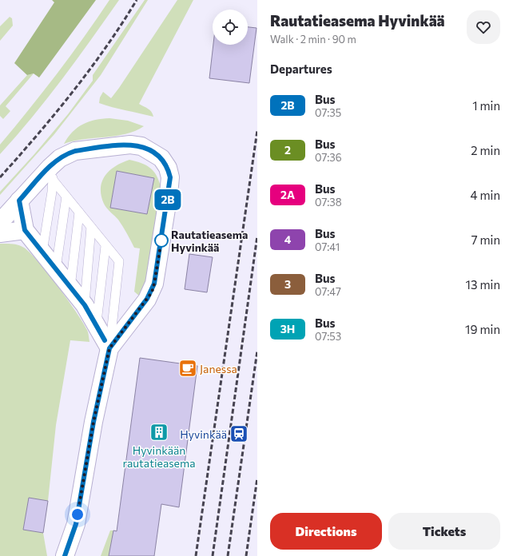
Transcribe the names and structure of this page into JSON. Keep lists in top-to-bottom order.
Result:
{
  "places": {
    "other": ["Rautatieasema Hyvinkää"],
    "cafe": ["Janessa"],
    "building": ["Hyvinkään rautatieasema"],
    "station": ["Hyvinkää"]
  },
  "lines": ["bus line 2B"],
  "page": {
    "on_map": "2B",
    "heading": [
      ["Rautatieasema Hyvinkää", "Walk · 2 min · 90 m"],
      "Departures"
    ],
    "list": [
      {
        "mark": "2B",
        "name": "Bus",
        "note": "07:35",
        "value": "1 min"
      },
      {
        "mark": "2",
        "name": "Bus",
        "note": "07:36",
        "value": "2 min"
      },
      {
        "mark": "2A",
        "name": "Bus",
        "note": "07:38",
        "value": "4 min"
      },
      {
        "mark": "4",
        "name": "Bus",
        "note": "07:41",
        "value": "7 min"
      },
      {
        "mark": "3",
        "name": "Bus",
        "note": "07:47",
        "value": "13 min"
      },
      {
        "mark": "3H",
        "name": "Bus",
        "note": "07:53",
        "value": "19 min"
      }
    ],
    "buttons": ["Directions", "Tickets"]
  }
}
